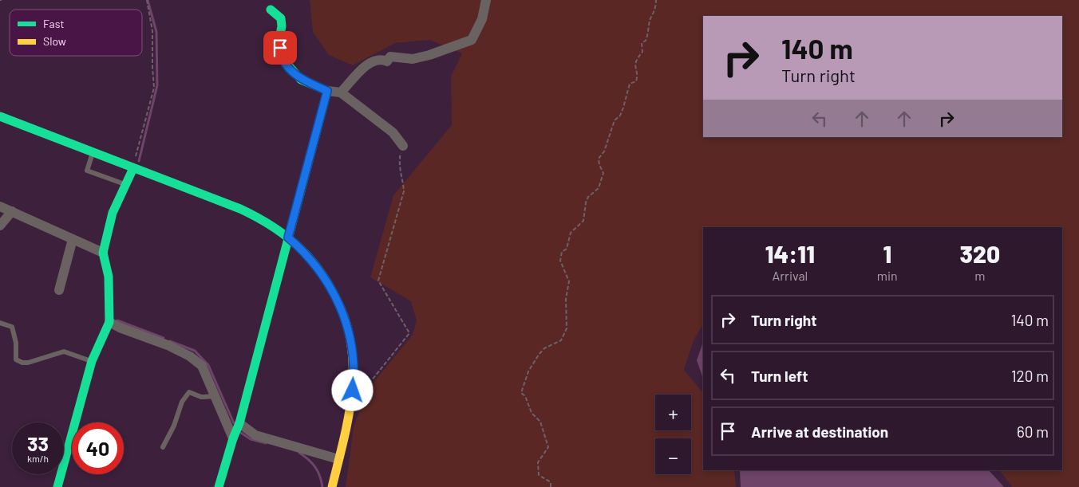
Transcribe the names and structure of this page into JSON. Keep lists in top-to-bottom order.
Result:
{
  "legend": ["Fast", "Slow"],
  "page": {
    "turn": ["140 m", "Turn right"],
    "eta": [
      "14:11",
      "Arrival",
      "1",
      "min",
      "320",
      "m"
    ],
    "list": [
      {
        "name": "Turn right",
        "value": "140 m"
      },
      {
        "name": "Turn left",
        "value": "120 m"
      },
      {
        "name": "Arrive at destination",
        "value": "60 m"
      }
    ],
    "map_buttons": ["+", "−"],
    "speed": "33 km/h",
    "limit": "40"
  }
}
